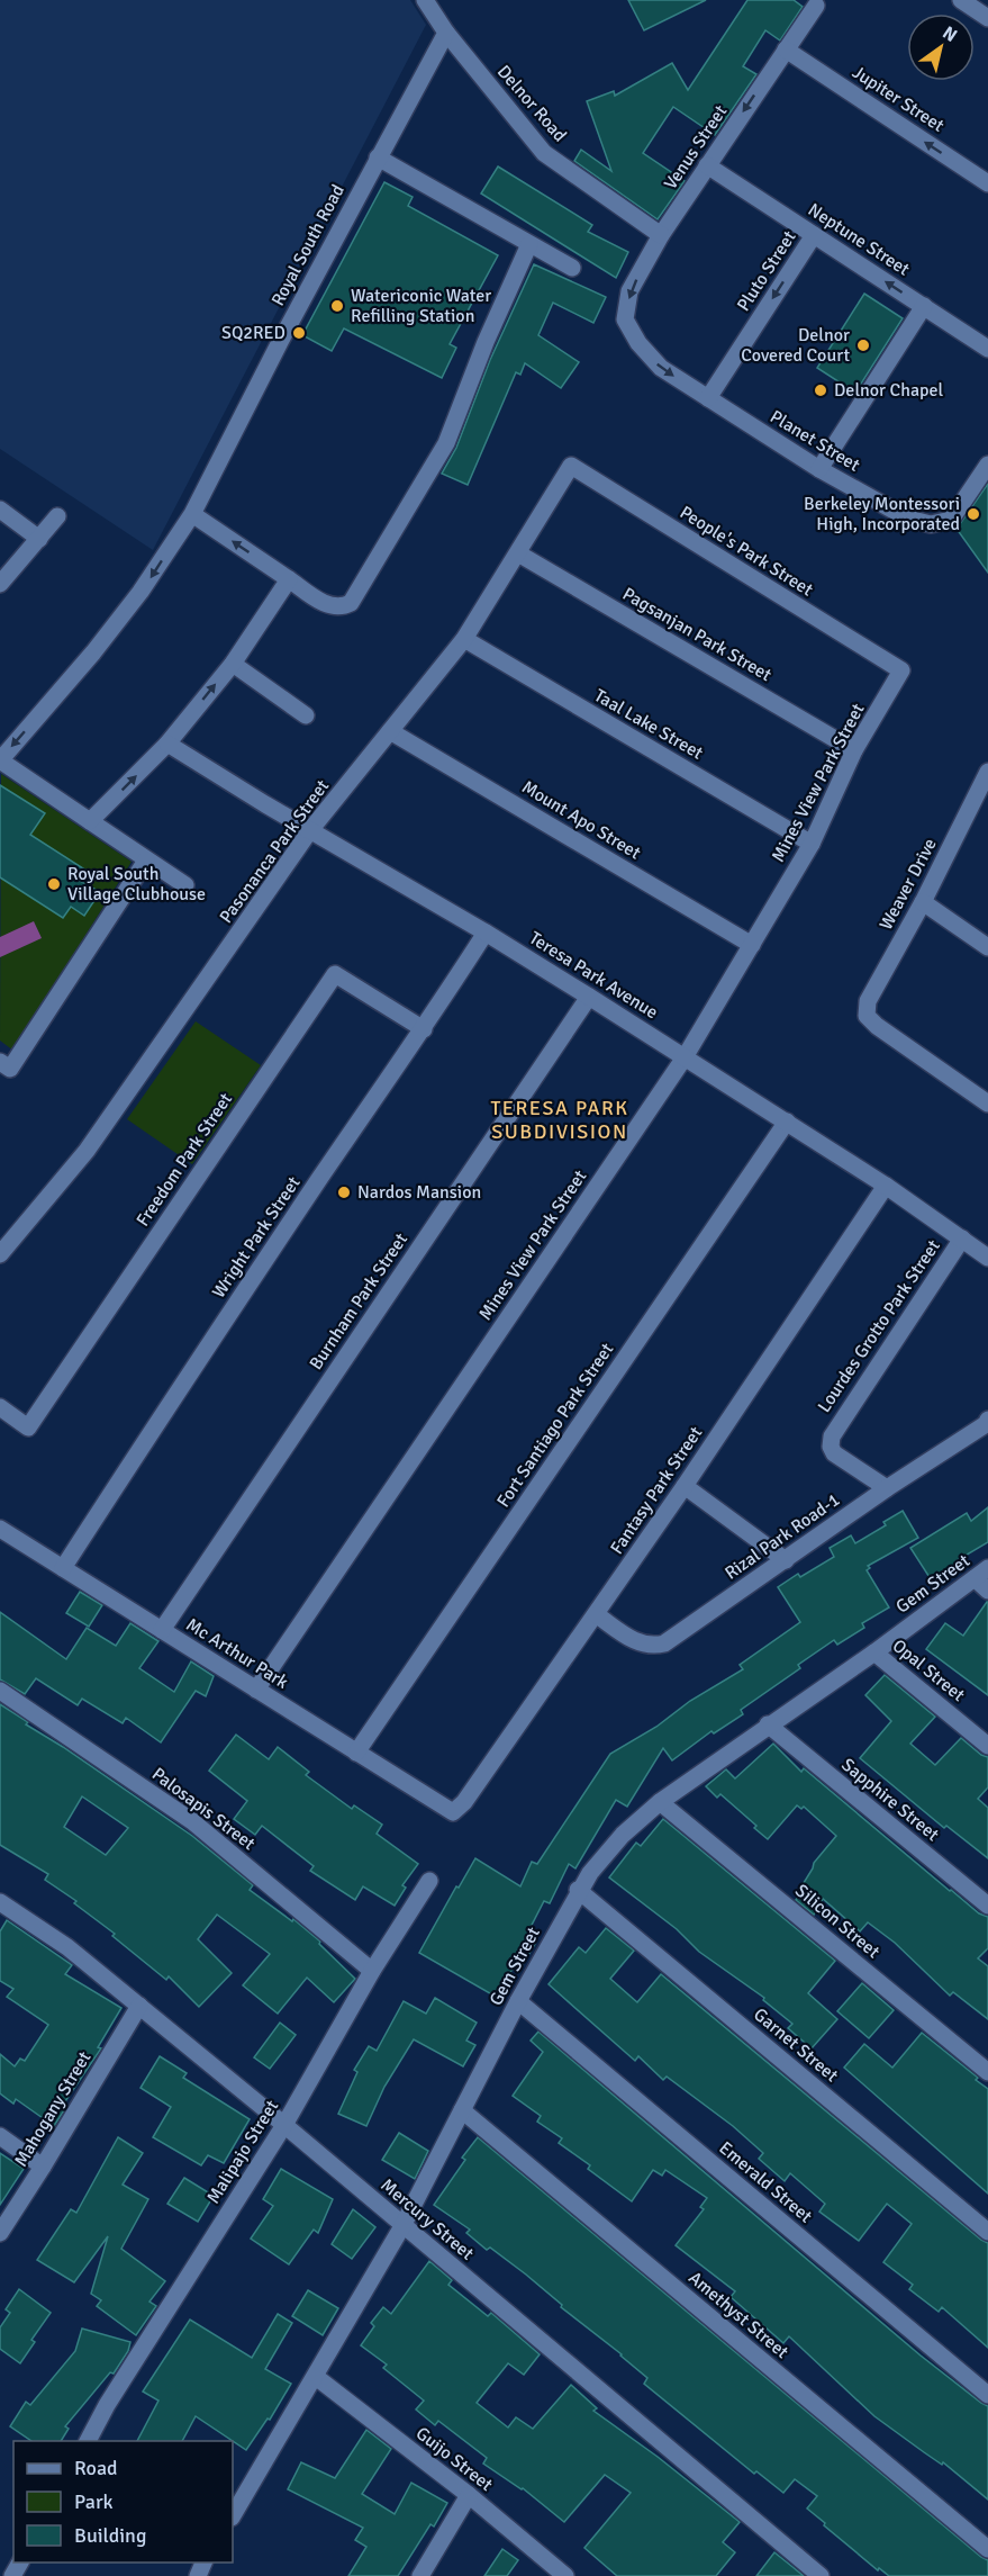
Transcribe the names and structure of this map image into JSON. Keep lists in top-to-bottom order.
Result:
{
  "streets": {
    "street": [
      "Jupiter Street",
      "Delnor Road",
      "Venus Street",
      "Neptune Street",
      "Royal South Road",
      "Pluto Street",
      "Planet Street",
      "People's Park Street",
      "Pagsanjan Park Street",
      "Taal Lake Street",
      "Mines View Park Street",
      "Mount Apo Street",
      "Pasonanca Park Street",
      "Weaver Drive",
      "Teresa Park Avenue",
      "Freedom Park Street",
      "Wright Park Street",
      "Burnham Park Street",
      "Lourdes Grotto Park Street",
      "Fort Santiago Park Street",
      "Fantasy Park Street",
      "Rizal Park Road-1",
      "Gem Street",
      "Mc Arthur Park",
      "Opal Street",
      "Sapphire Street",
      "Palosapis Street",
      "Silicon Street",
      "Garnet Street",
      "Mahogany Street",
      "Malipajo Street",
      "Emerald Street",
      "Mercury Street",
      "Amethyst Street",
      "Guijo Street"
    ]
  },
  "crossings": [
    ["Jupiter Street", "Venus Street"],
    ["Delnor Road", "Venus Street"],
    ["Delnor Road", "Royal South Road"],
    ["Venus Street", "Neptune Street"],
    ["Venus Street", "Planet Street"],
    ["Neptune Street", "Pluto Street"],
    ["Pluto Street", "Planet Street"],
    ["People's Park Street", "Mines View Park Street"],
    ["People's Park Street", "Pasonanca Park Street"],
    ["Pagsanjan Park Street", "Mines View Park Street"],
    ["Pagsanjan Park Street", "Pasonanca Park Street"],
    ["Taal Lake Street", "Mines View Park Street"],
    ["Taal Lake Street", "Pasonanca Park Street"],
    ["Mines View Park Street", "Mount Apo Street"],
    ["Mines View Park Street", "Teresa Park Avenue"],
    ["Mines View Park Street", "Mc Arthur Park"],
    ["Mount Apo Street", "Pasonanca Park Street"],
    ["Pasonanca Park Street", "Teresa Park Avenue"],
    ["Teresa Park Avenue", "Wright Park Street"],
    ["Teresa Park Avenue", "Burnham Park Street"],
    ["Teresa Park Avenue", "Lourdes Grotto Park Street"],
    ["Teresa Park Avenue", "Fort Santiago Park Street"],
    ["Teresa Park Avenue", "Fantasy Park Street"],
    ["Freedom Park Street", "Wright Park Street"],
    ["Wright Park Street", "Mc Arthur Park"],
    ["Burnham Park Street", "Mc Arthur Park"],
    ["Lourdes Grotto Park Street", "Rizal Park Road-1"],
    ["Fort Santiago Park Street", "Mc Arthur Park"],
    ["Fantasy Park Street", "Rizal Park Road-1"],
    ["Fantasy Park Street", "Mc Arthur Park"],
    ["Gem Street", "Opal Street"],
    ["Gem Street", "Sapphire Street"],
    ["Gem Street", "Silicon Street"],
    ["Gem Street", "Garnet Street"],
    ["Gem Street", "Emerald Street"],
    ["Gem Street", "Mercury Street"],
    ["Gem Street", "Amethyst Street"],
    ["Gem Street", "Guijo Street"],
    ["Palosapis Street", "Malipajo Street"],
    ["Mahogany Street", "Mercury Street"],
    ["Malipajo Street", "Mercury Street"]
  ],
  "one_way": ["Jupiter Street", "Venus Street", "Neptune Street"],
  "districts": ["TERESA PARK SUBDIVISION"],
  "places": [
    "Watericonic Water Refilling Station",
    "SQ2RED",
    "Delnor Covered Court",
    "Delnor Chapel",
    "Berkeley Montessori High, Incorporated",
    "Royal South Village Clubhouse",
    "Nardos Mansion"
  ],
  "legend": ["Road", "Park", "Building"],
  "north": "top right"
}
